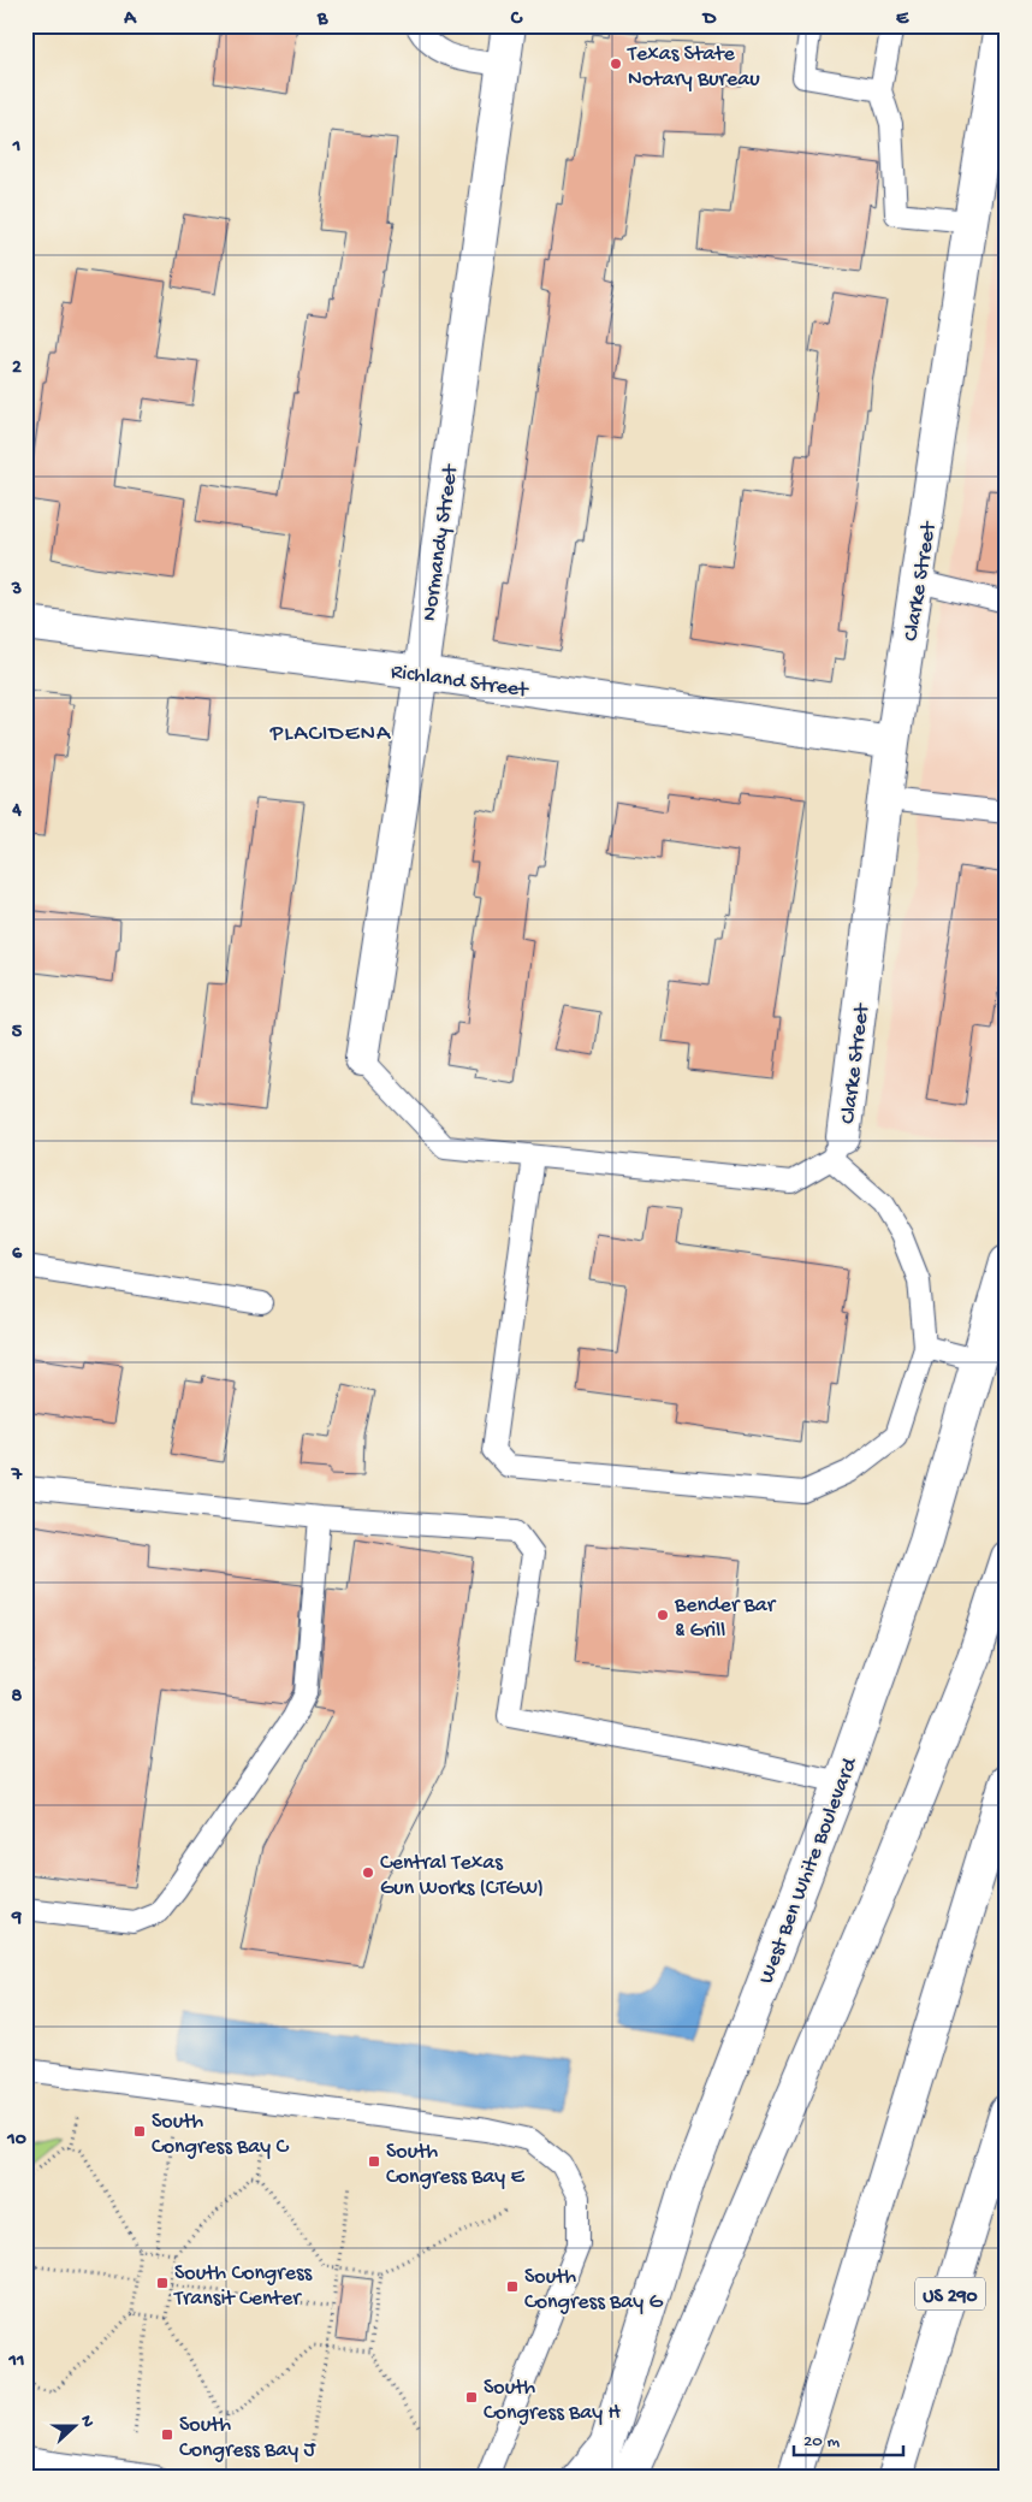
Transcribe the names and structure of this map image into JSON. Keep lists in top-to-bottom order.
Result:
{
  "streets": {
    "main road": [
      "Normandy Street",
      "Clarke Street",
      "Richland Street",
      "West Ben White Boulevard",
      "US 290"
    ]
  },
  "crossings": [
    ["Normandy Street", "Richland Street"],
    ["Clarke Street", "Richland Street"]
  ],
  "districts": ["PLACIDENA"],
  "places": {
    "other": ["Texas State Notary Bureau", "Bender Bar & Grill", "Central Texas Gun Works (CTGW)"],
    "transit": [
      "South Congress Bay C",
      "South Congress Bay E",
      "South Congress Transit Center",
      "South Congress Bay G",
      "South Congress Bay H",
      "South Congress Bay J"
    ]
  },
  "scale_bar": "20 m",
  "north": "right",
  "grid": {
    "columns": [
      "A",
      "B",
      "C",
      "D",
      "E"
    ],
    "rows": [
      "1",
      "2",
      "3",
      "4",
      "5",
      "6",
      "7",
      "8",
      "9",
      "10",
      "11"
    ]
  }
}
